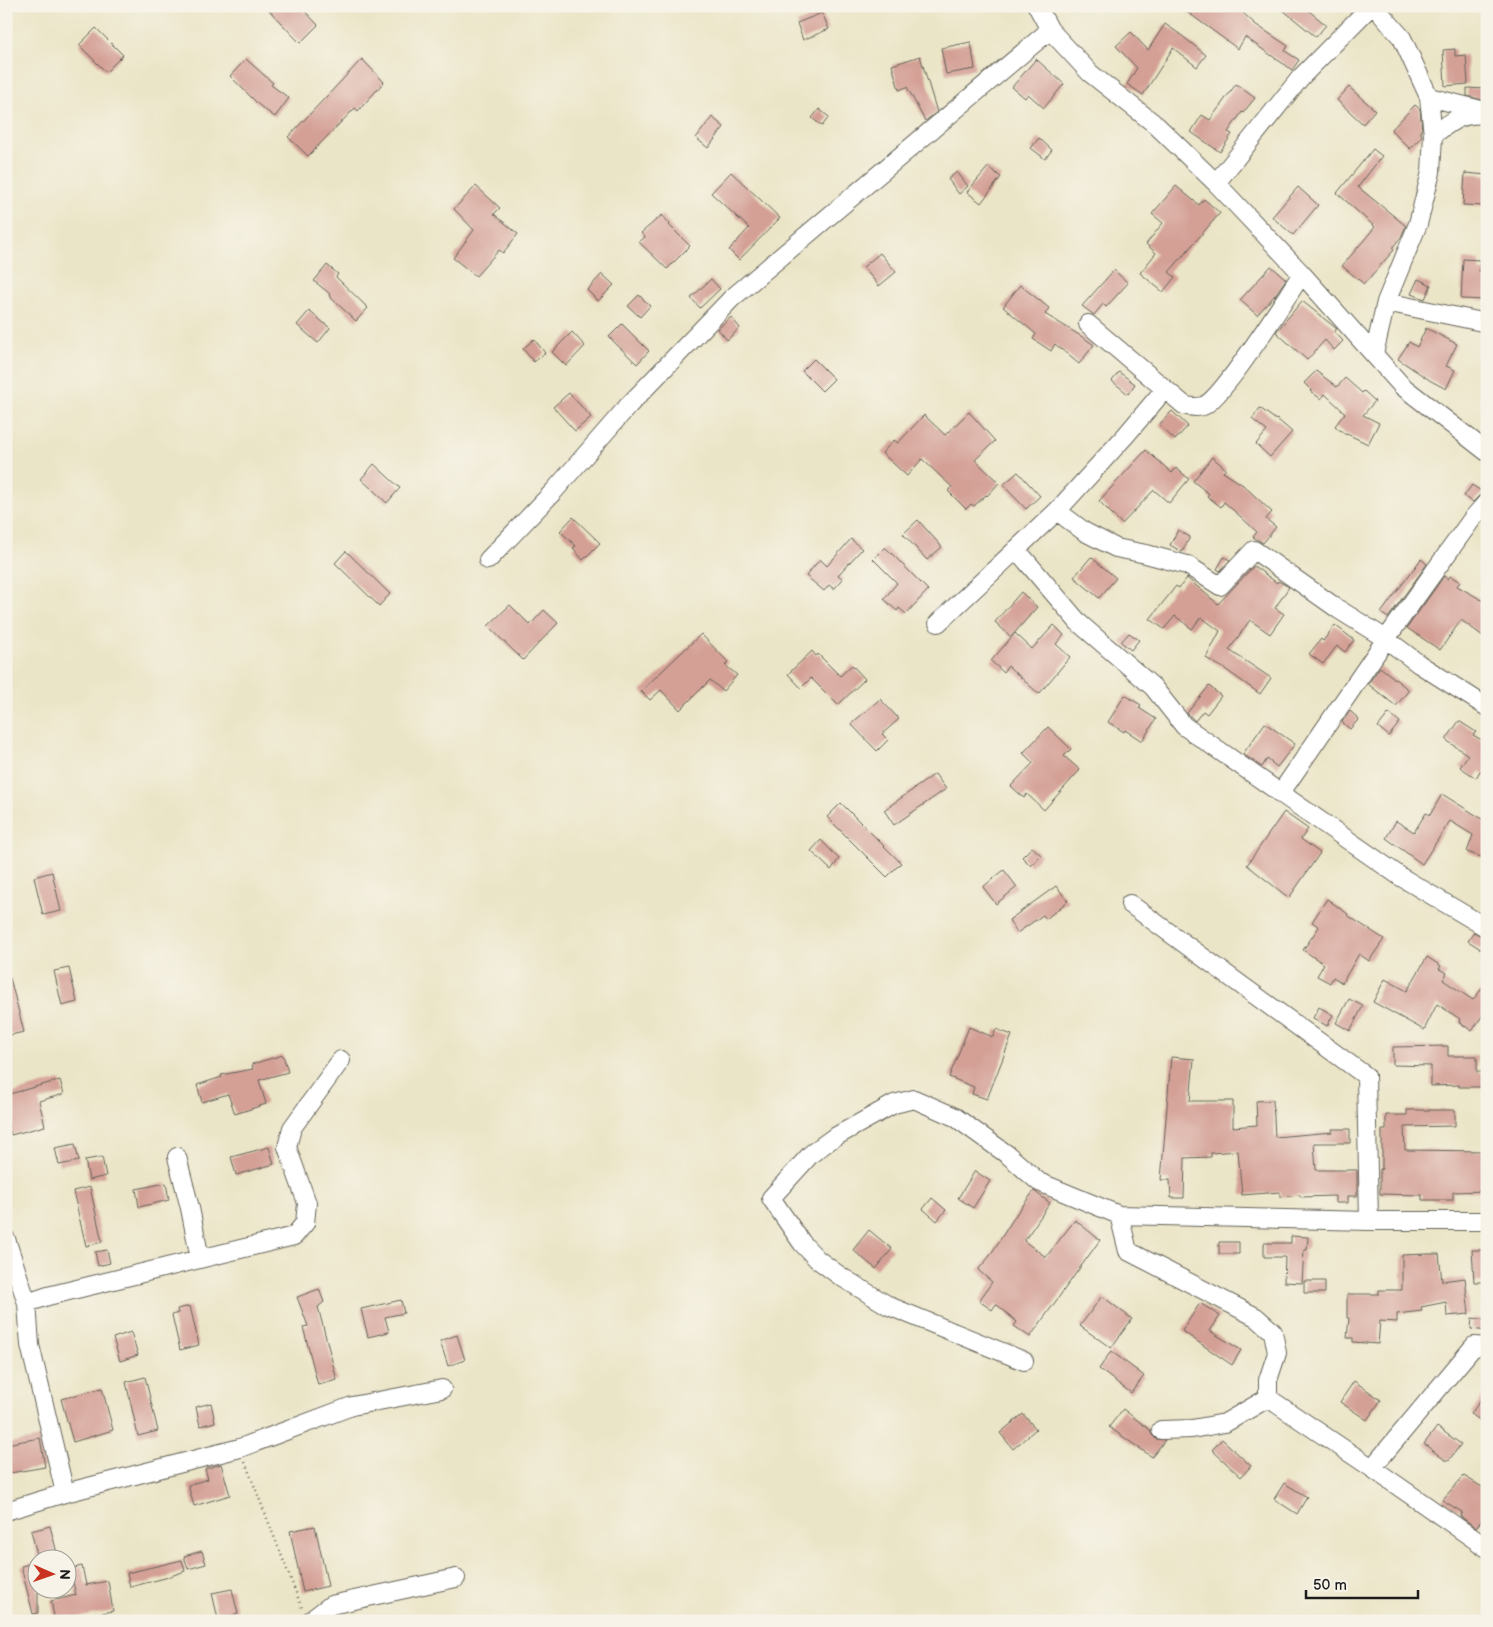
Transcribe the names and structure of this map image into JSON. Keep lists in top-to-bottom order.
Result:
{
  "scale_bar": "50 m",
  "north": "right"
}
